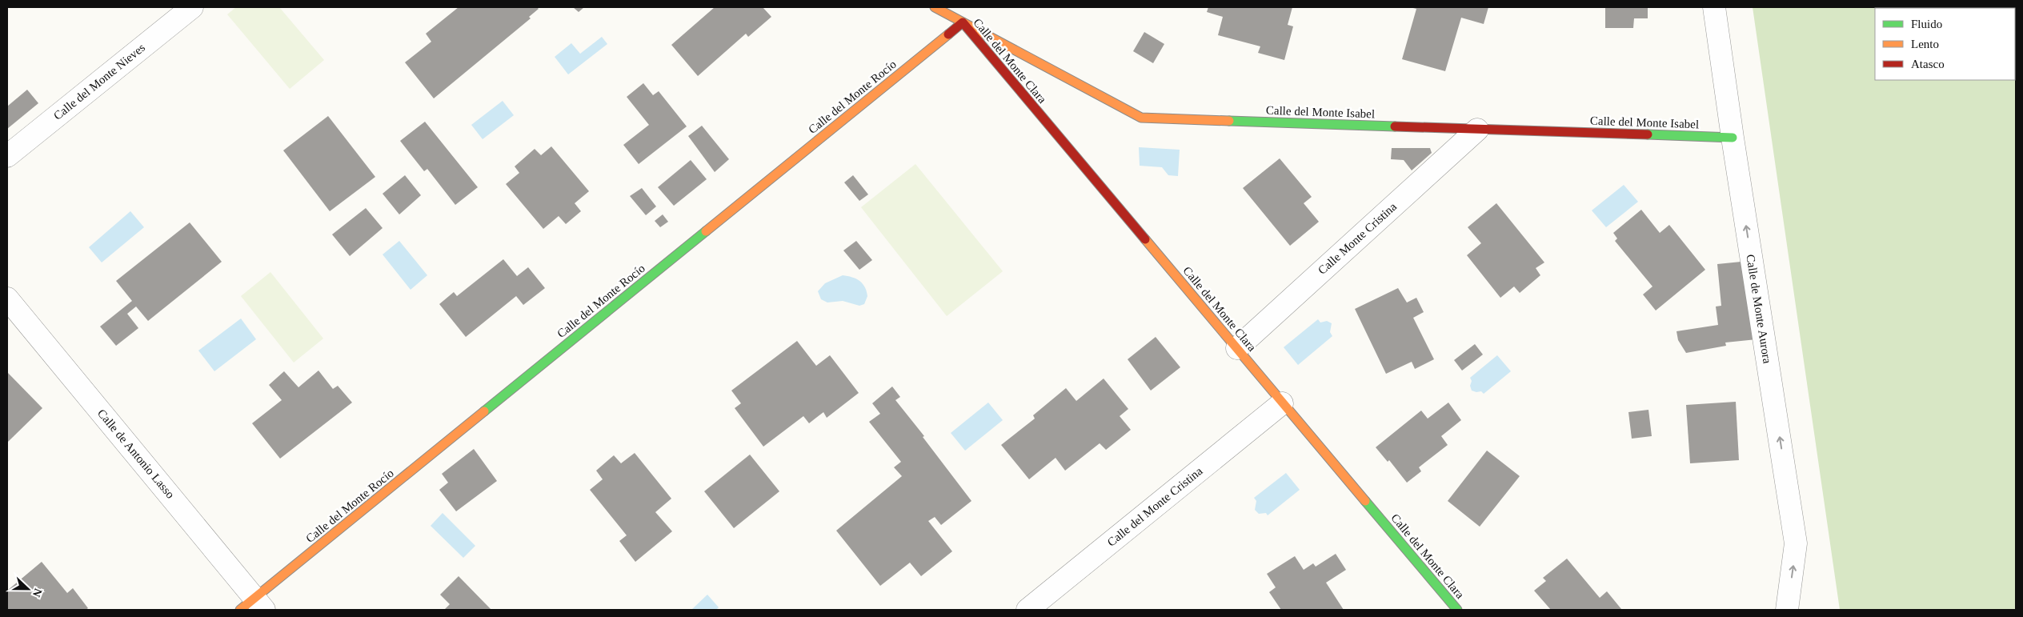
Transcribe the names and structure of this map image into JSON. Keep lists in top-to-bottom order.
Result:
{
  "streets": {
    "street": [
      "Calle del Monte Clara",
      "Calle del Monte Nieves",
      "Calle del Monte Rocío",
      "Calle del Monte Isabel",
      "Calle Monte Cristina",
      "Calle de Monte Aurora",
      "Calle de Antonio Lasso",
      "Calle del Monte Cristina"
    ]
  },
  "crossings": [
    ["Calle del Monte Clara", "Calle del Monte Rocío"],
    ["Calle del Monte Clara", "Calle del Monte Isabel"],
    ["Calle del Monte Clara", "Calle Monte Cristina"],
    ["Calle del Monte Clara", "Calle del Monte Cristina"],
    ["Calle del Monte Rocío", "Calle del Monte Isabel"],
    ["Calle del Monte Rocío", "Calle de Antonio Lasso"],
    ["Calle del Monte Isabel", "Calle Monte Cristina"],
    ["Calle del Monte Isabel", "Calle de Monte Aurora"]
  ],
  "one_way": ["Calle de Monte Aurora"],
  "legend": ["Fluido", "Lento", "Atasco"],
  "north": "right"
}
